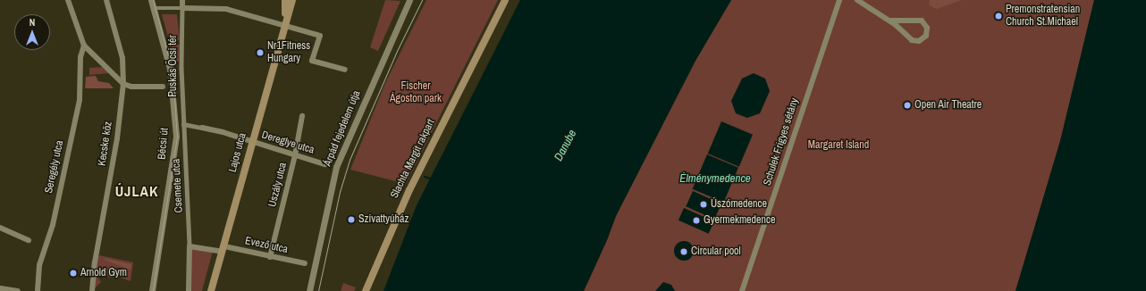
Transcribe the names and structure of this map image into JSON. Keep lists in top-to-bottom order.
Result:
{
  "streets": {
    "main road": ["Lajos utca", "Slachta Margit rakpart"],
    "street": [
      "Puskás Öcsi tér",
      "Árpád fejedelem útja",
      "Schulek Frigyes sétány",
      "Dereglye utca",
      "Kecske köz",
      "Bécsi út",
      "Seregély utca",
      "Uszály utca",
      "Csemete utca",
      "Evező utca"
    ]
  },
  "crossings": [
    ["Puskás Öcsi tér", "Dereglye utca"],
    ["Puskás Öcsi tér", "Csemete utca"],
    ["Dereglye utca", "Lajos utca"],
    ["Dereglye utca", "Uszály utca"],
    ["Dereglye utca", "Csemete utca"],
    ["Lajos utca", "Evező utca"],
    ["Uszály utca", "Evező utca"],
    ["Csemete utca", "Evező utca"]
  ],
  "districts": ["ÚJLAK"],
  "water": ["Danube", "Élménymedence"],
  "parks": ["Fischer Ágoston park", "Margaret Island"],
  "places": [
    "Premonstratensian Church St.Michael",
    "Nr1Fitness Hungary",
    "Open Air Theatre",
    "Úszómedence",
    "Szivattyúház",
    "Gyermekmedence",
    "Circular pool",
    "Arnold Gym"
  ],
  "north": "top"
}
